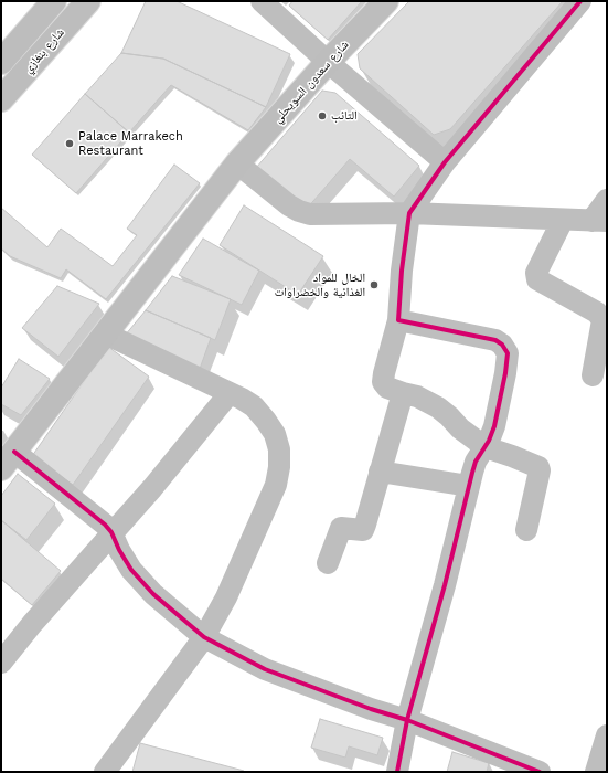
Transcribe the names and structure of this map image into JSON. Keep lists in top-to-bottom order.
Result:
{
  "streets": {
    "main road": ["شارع بنغازي", "شارع سعدون السويحلي"]
  },
  "places": ["التائب", "Palace Marrakech Restaurant", "الخال للمواد الغذائية والخضراوات"]
}
